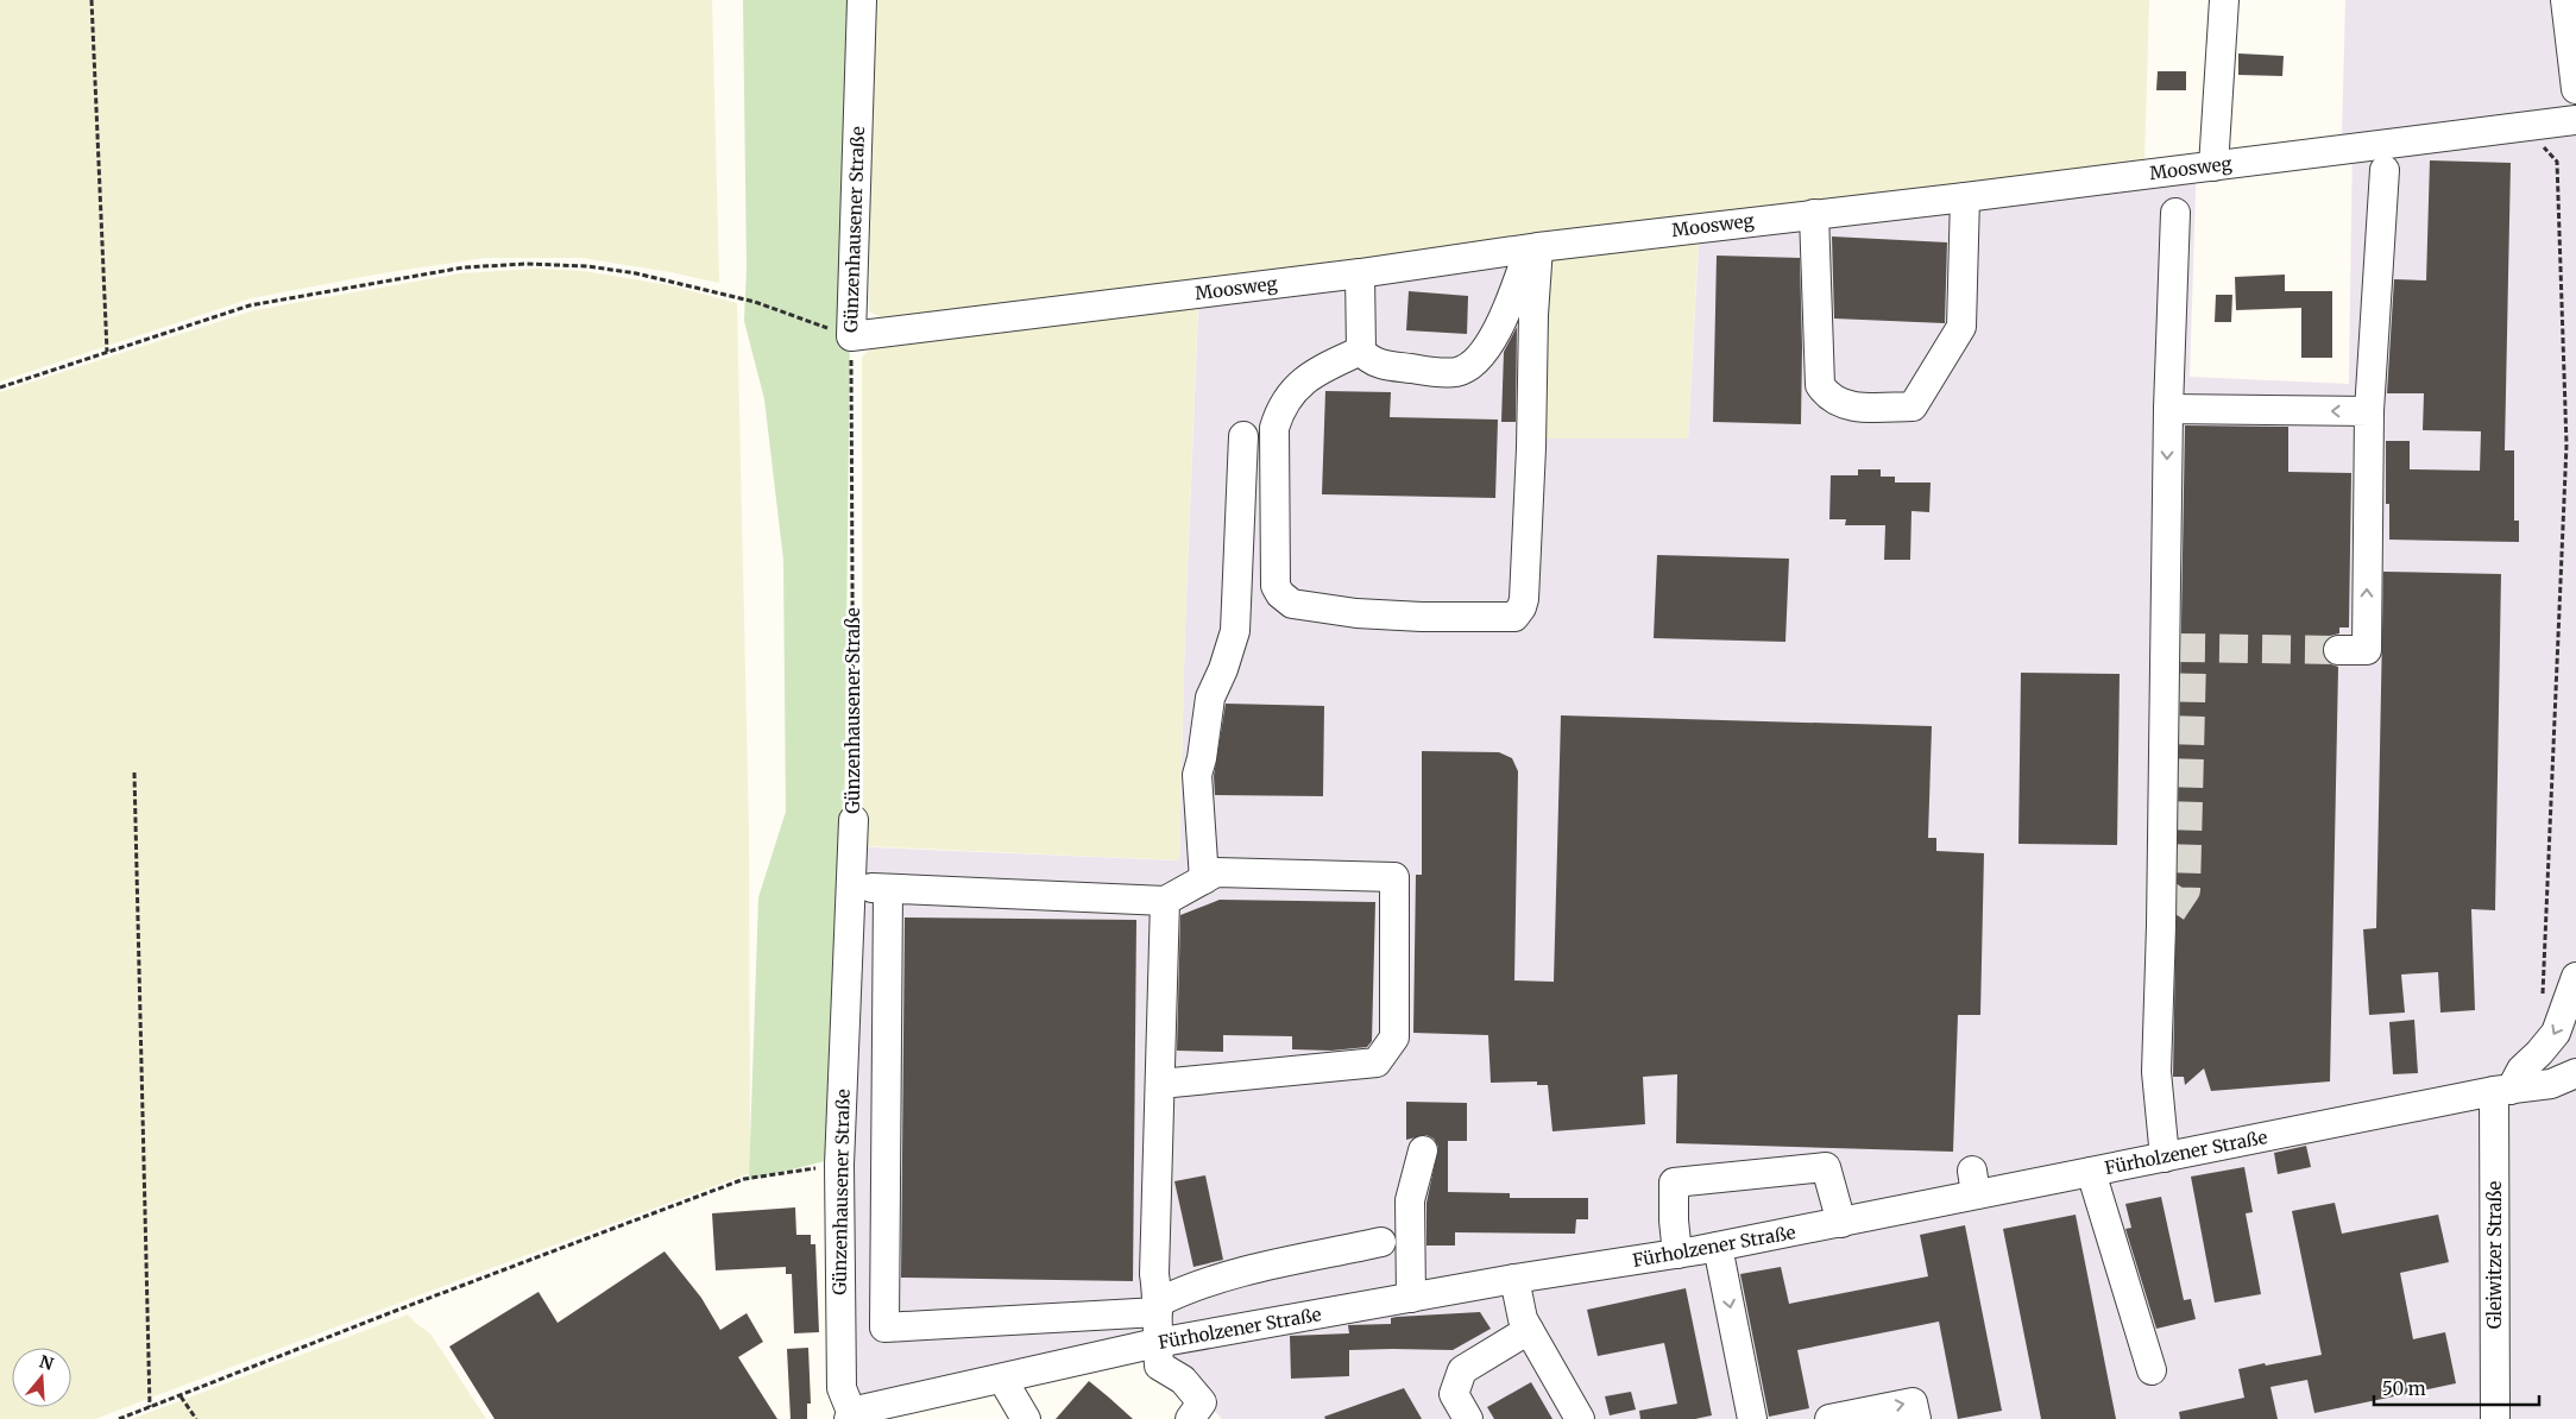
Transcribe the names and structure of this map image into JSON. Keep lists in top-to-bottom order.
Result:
{
  "streets": {
    "street": [
      "Moosweg",
      "Günzenhausener Straße",
      "Fürholzener Straße",
      "Gleiwitzer Straße"
    ]
  },
  "crossings": [
    ["Moosweg", "Günzenhausener Straße"],
    ["Günzenhausener Straße", "Fürholzener Straße"],
    ["Fürholzener Straße", "Gleiwitzer Straße"]
  ],
  "scale_bar": "50 m",
  "north": "top"
}
